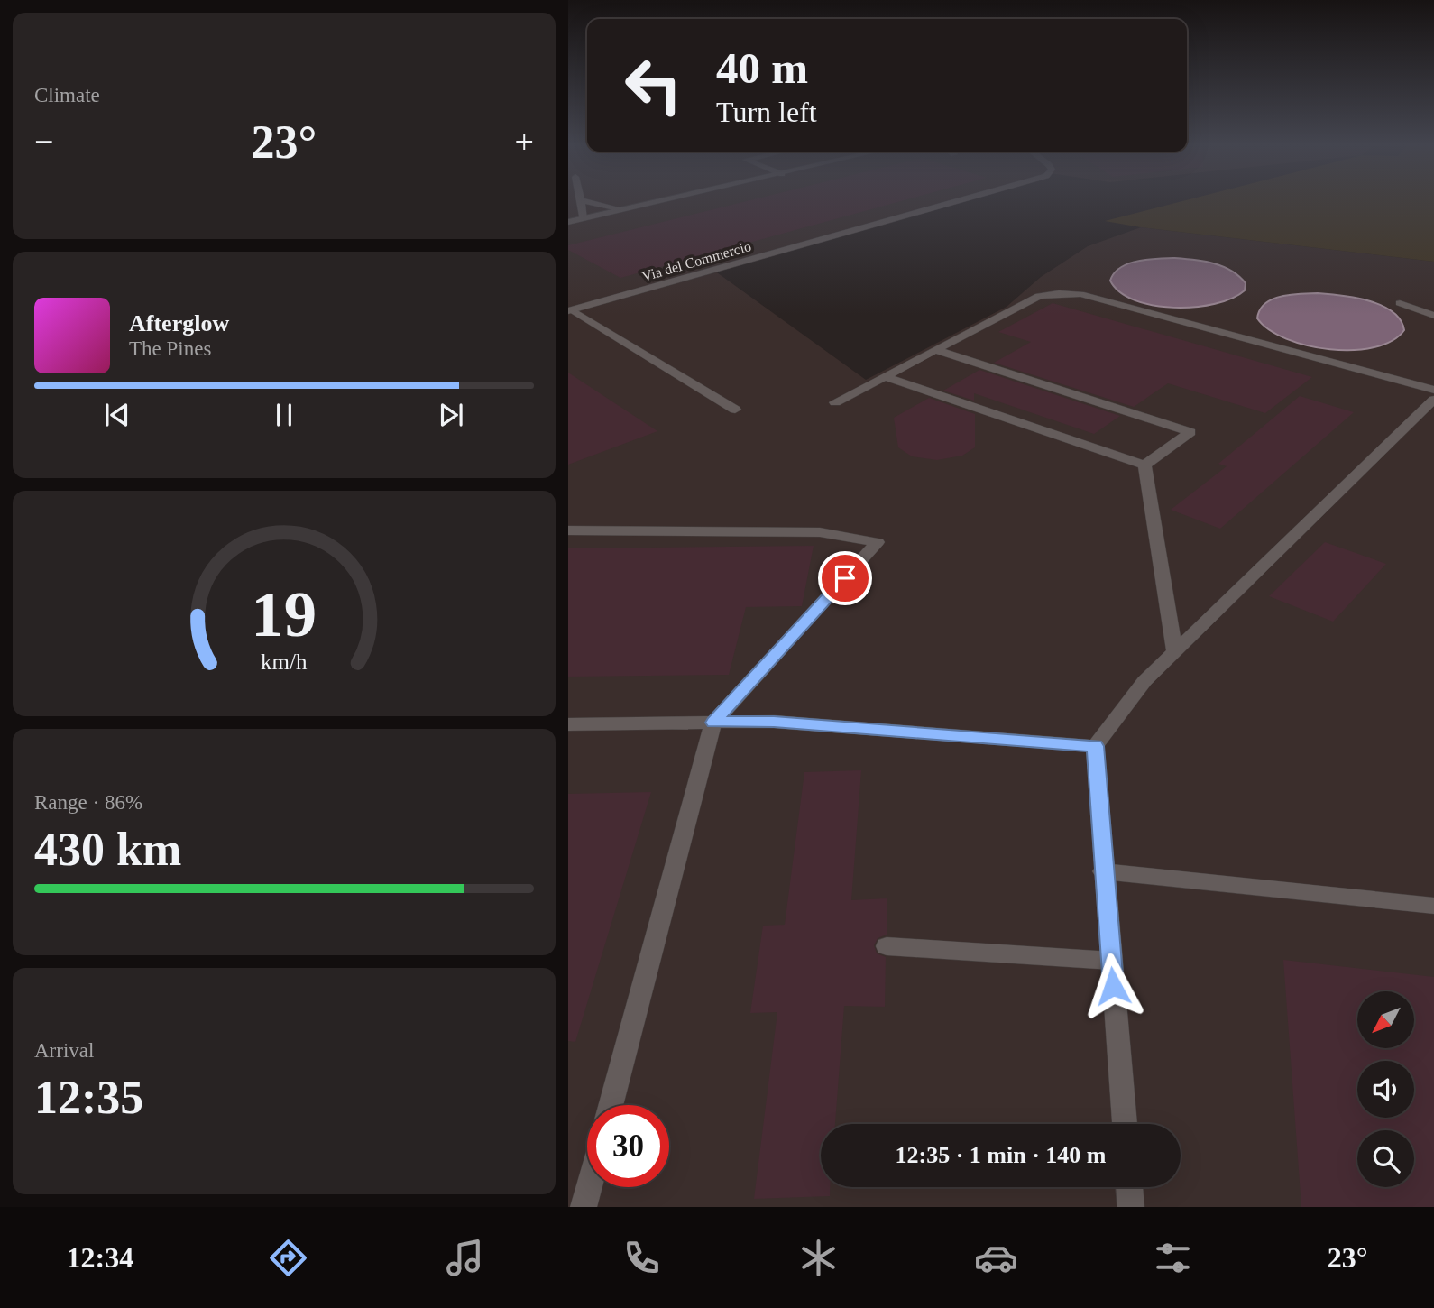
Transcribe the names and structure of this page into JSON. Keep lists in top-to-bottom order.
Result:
{
  "streets": {
    "street": ["Via del Commercio"]
  },
  "north": "bottom left",
  "page": {
    "tile": [
      "Climate",
      ["Range · 86%", "430 km"],
      ["Arrival", "12:35"]
    ],
    "turn": ["40 m", "Turn left"],
    "heat": ["−", "23°", "+"],
    "song": ["Afterglow", "The Pines"],
    "limit": "30",
    "trip": "12:35 · 1 min · 140 m",
    "tabs": ["12:34", "23°"],
    "gauge": ["19", "km/h"]
  }
}
